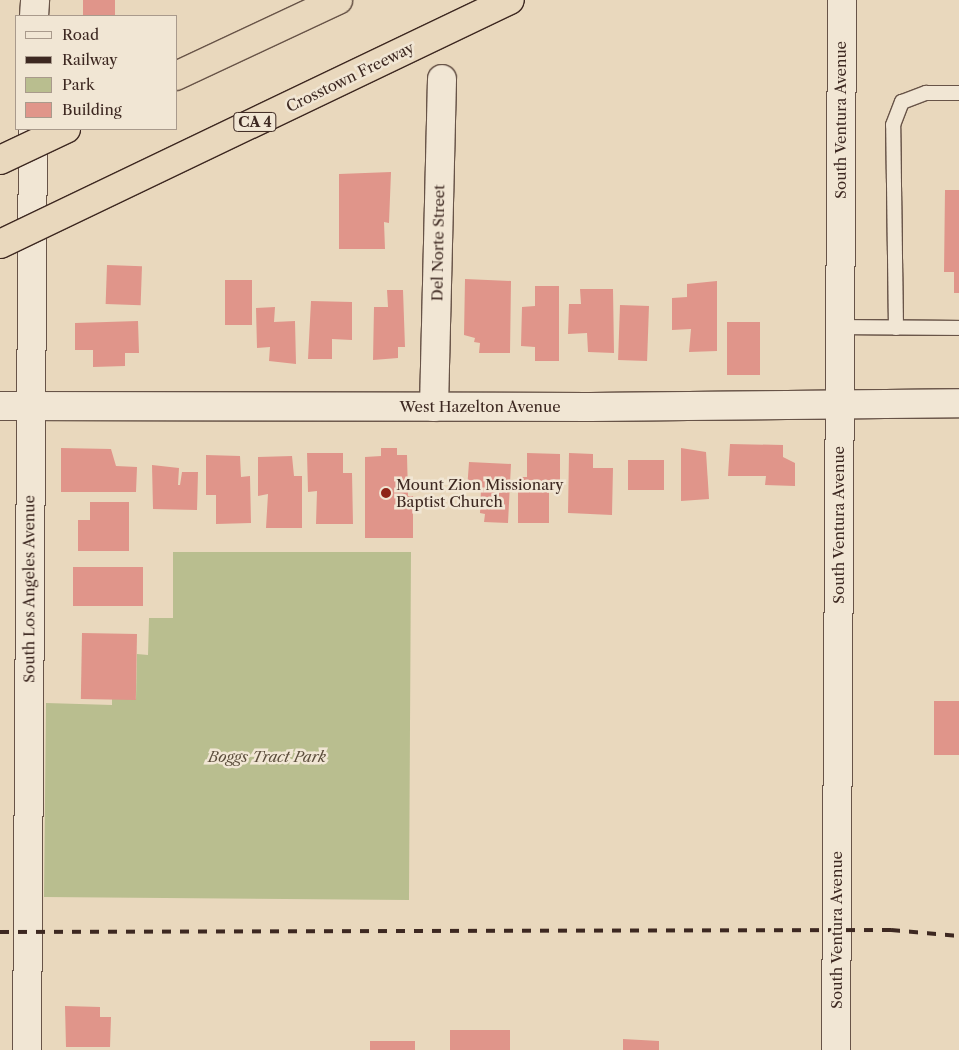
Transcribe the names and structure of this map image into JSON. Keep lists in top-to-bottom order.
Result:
{
  "streets": {
    "highway": ["Crosstown Freeway", "CA 4"],
    "street": [
      "South Ventura Avenue",
      "Del Norte Street",
      "West Hazelton Avenue",
      "South Los Angeles Avenue"
    ]
  },
  "crossings": [
    ["South Ventura Avenue", "West Hazelton Avenue"],
    ["Del Norte Street", "West Hazelton Avenue"],
    ["West Hazelton Avenue", "South Los Angeles Avenue"]
  ],
  "parks": ["Boggs Tract Park"],
  "places": ["Mount Zion Missionary Baptist Church"],
  "legend": [
    "Road",
    "Railway",
    "Park",
    "Building"
  ]
}
